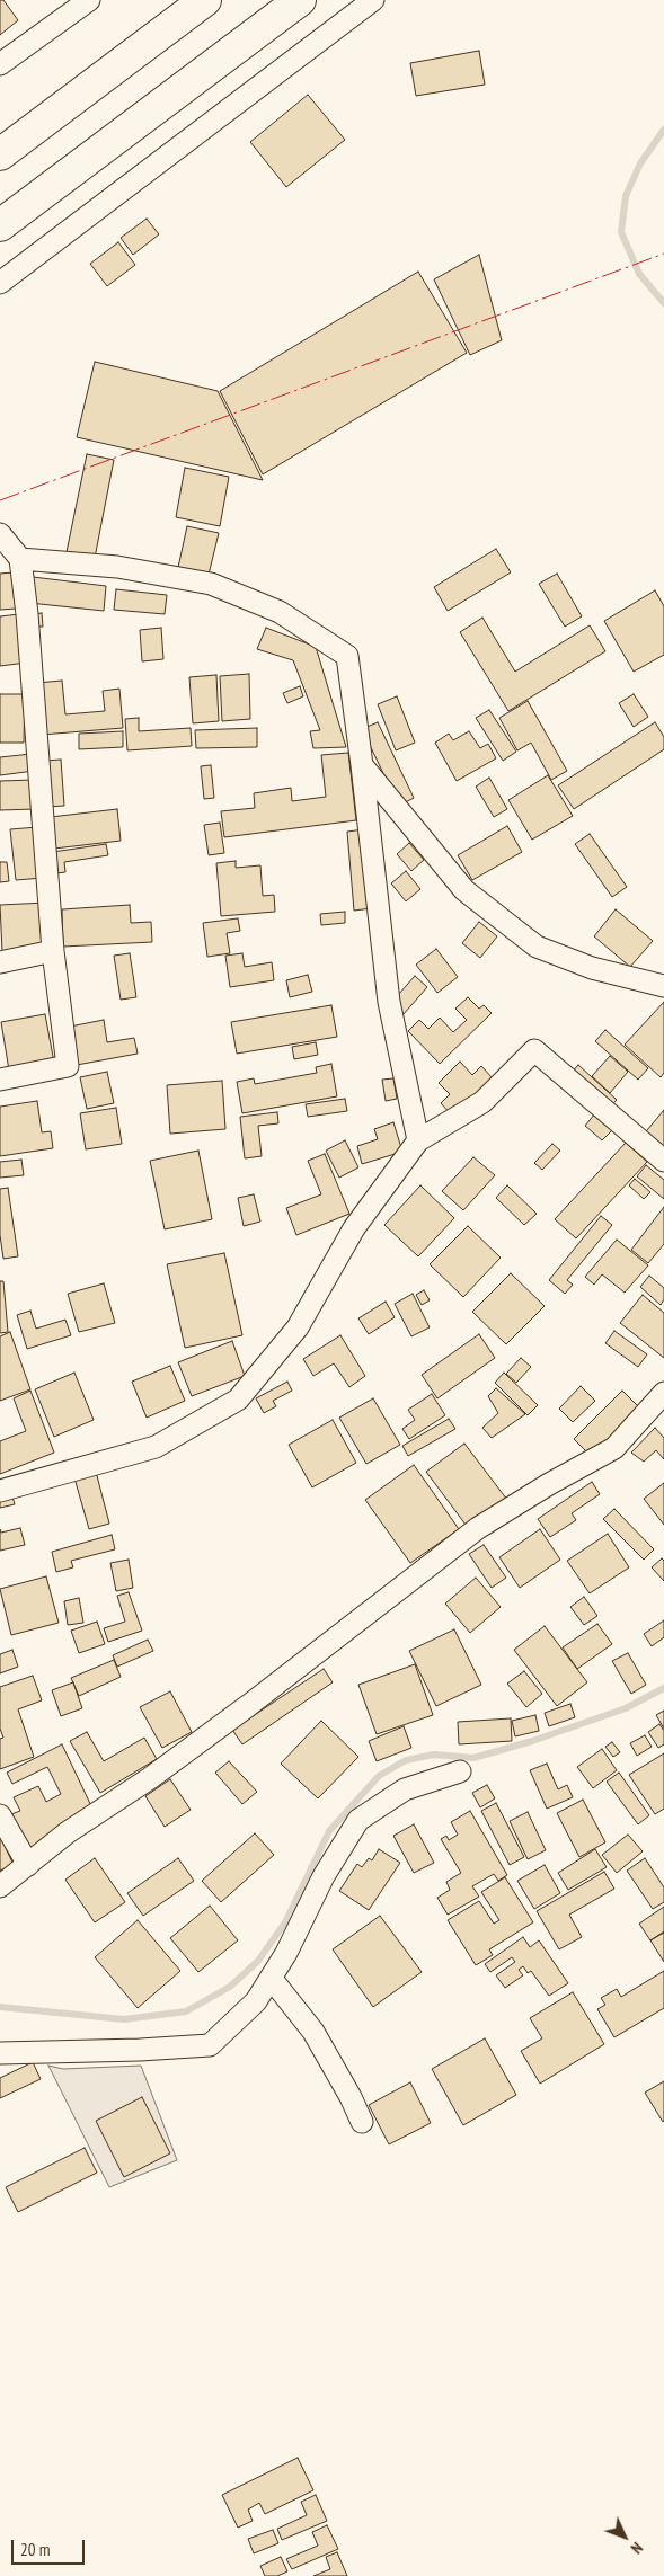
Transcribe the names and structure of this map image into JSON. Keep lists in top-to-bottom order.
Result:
{
  "scale_bar": "20 m",
  "north": "bottom right"
}
